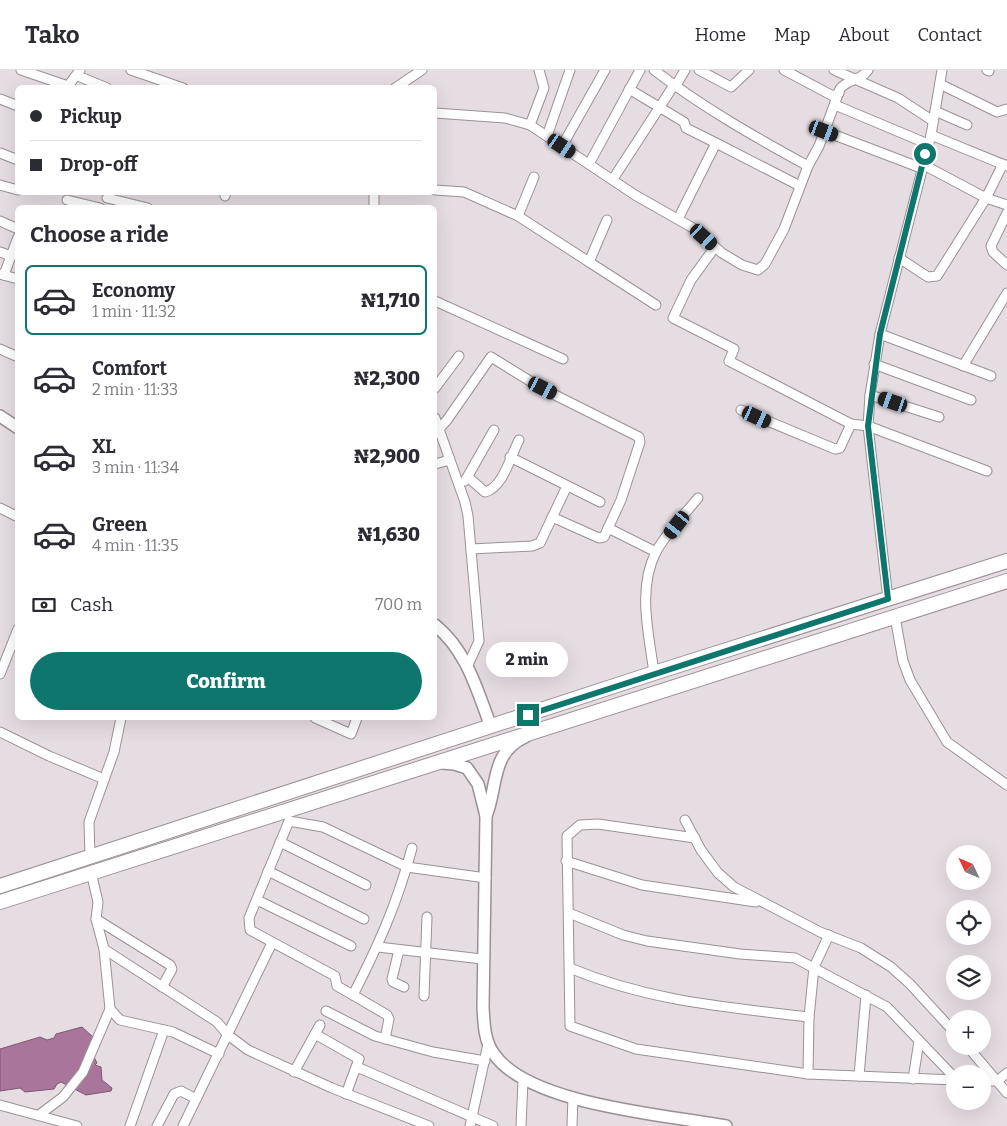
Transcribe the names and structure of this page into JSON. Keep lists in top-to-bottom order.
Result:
{
  "north": "top left",
  "page": {
    "header": "Tako",
    "nav": [
      "Home",
      "Map",
      "About",
      "Contact"
    ],
    "banner": ["Pickup", "Drop-off"],
    "heading": "Choose a ride",
    "list": [
      {
        "name": "Economy",
        "note": "1 min · 11:32",
        "value": "₦1,710"
      },
      {
        "name": "Comfort",
        "note": "2 min · 11:33",
        "value": "₦2,300"
      },
      {
        "name": "XL",
        "note": "3 min · 11:34",
        "value": "₦2,900"
      },
      {
        "name": "Green",
        "note": "4 min · 11:35",
        "value": "₦1,630"
      }
    ],
    "pay": ["Cash", "700 m"],
    "bubble": "2 min",
    "buttons": "Confirm",
    "map_buttons": ["+", "−"]
  }
}
